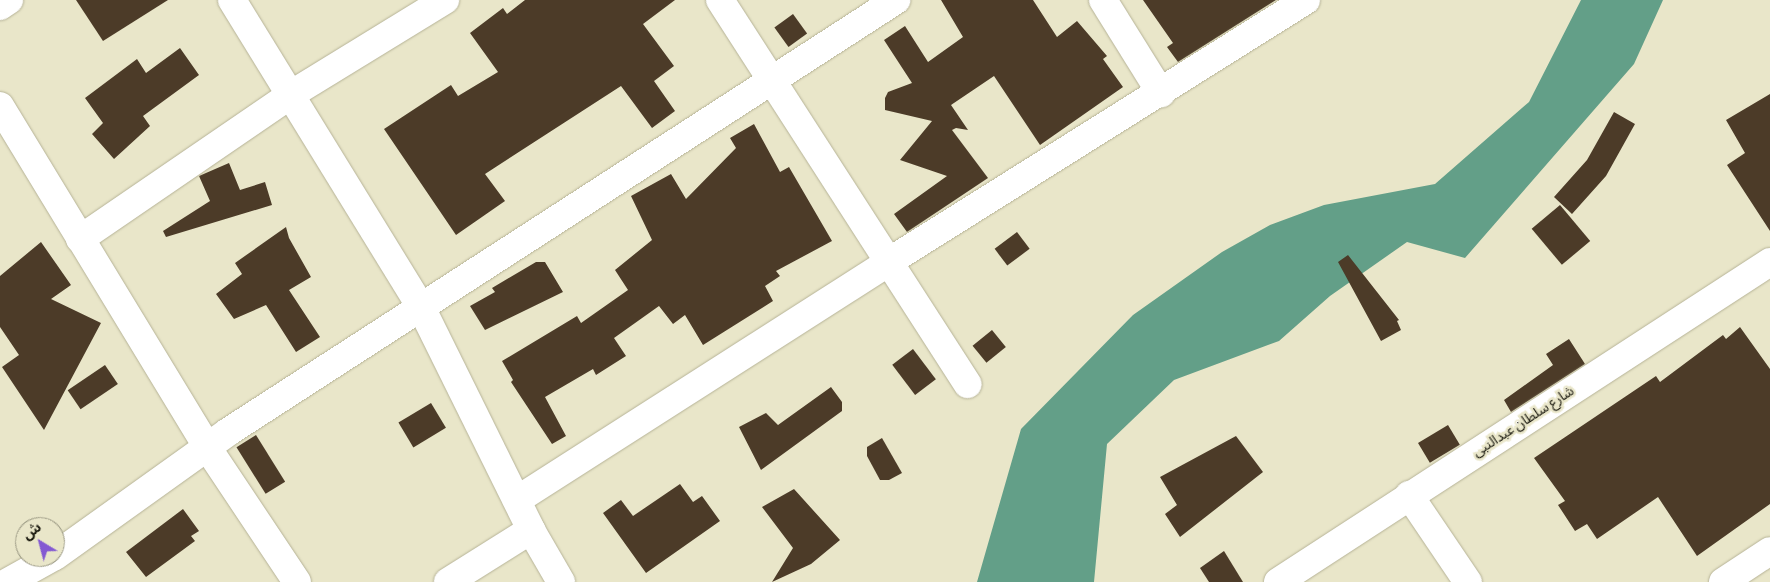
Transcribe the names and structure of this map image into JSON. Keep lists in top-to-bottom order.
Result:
{
  "streets": {
    "street": ["شارع سلطان عبدالنبى"]
  },
  "north": "top left"
}
